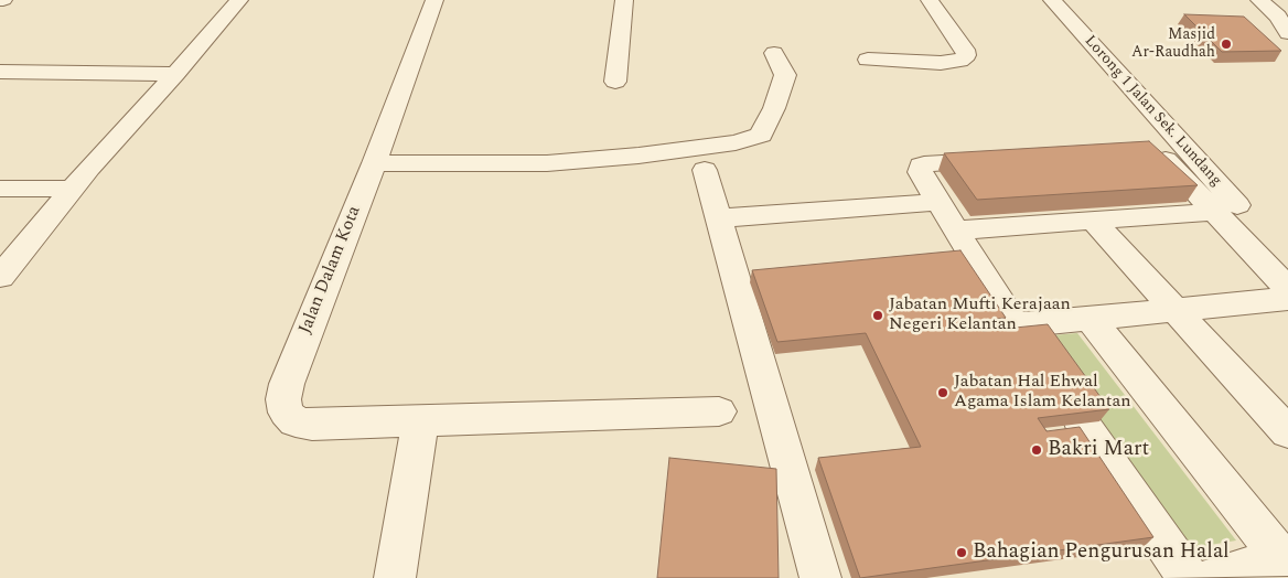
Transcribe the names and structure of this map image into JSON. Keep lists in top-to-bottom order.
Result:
{
  "streets": {
    "street": ["Lorong 1 Jalan Sek. Lundang", "Jalan Dalam Kota"]
  },
  "places": [
    "Masjid Ar-Raudhah",
    "Jabatan Mufti Kerajaan Negeri Kelantan",
    "Jabatan Hal Ehwal Agama Islam Kelantan",
    "Bakri Mart",
    "Bahagian Pengurusan Halal"
  ]
}
